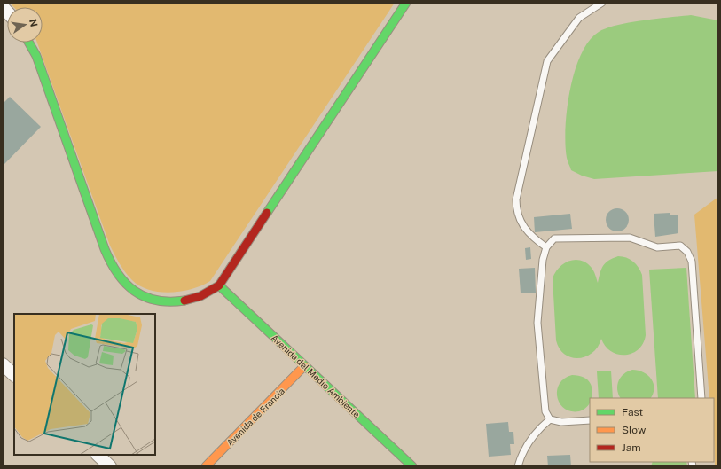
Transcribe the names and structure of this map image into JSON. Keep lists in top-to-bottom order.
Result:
{
  "streets": {
    "street": ["Avenida del Medio Ambiente", "Avenida de Francia"]
  },
  "crossings": [
    ["Avenida del Medio Ambiente", "Avenida de Francia"]
  ],
  "legend": ["Fast", "Slow", "Jam"],
  "north": "right"
}
